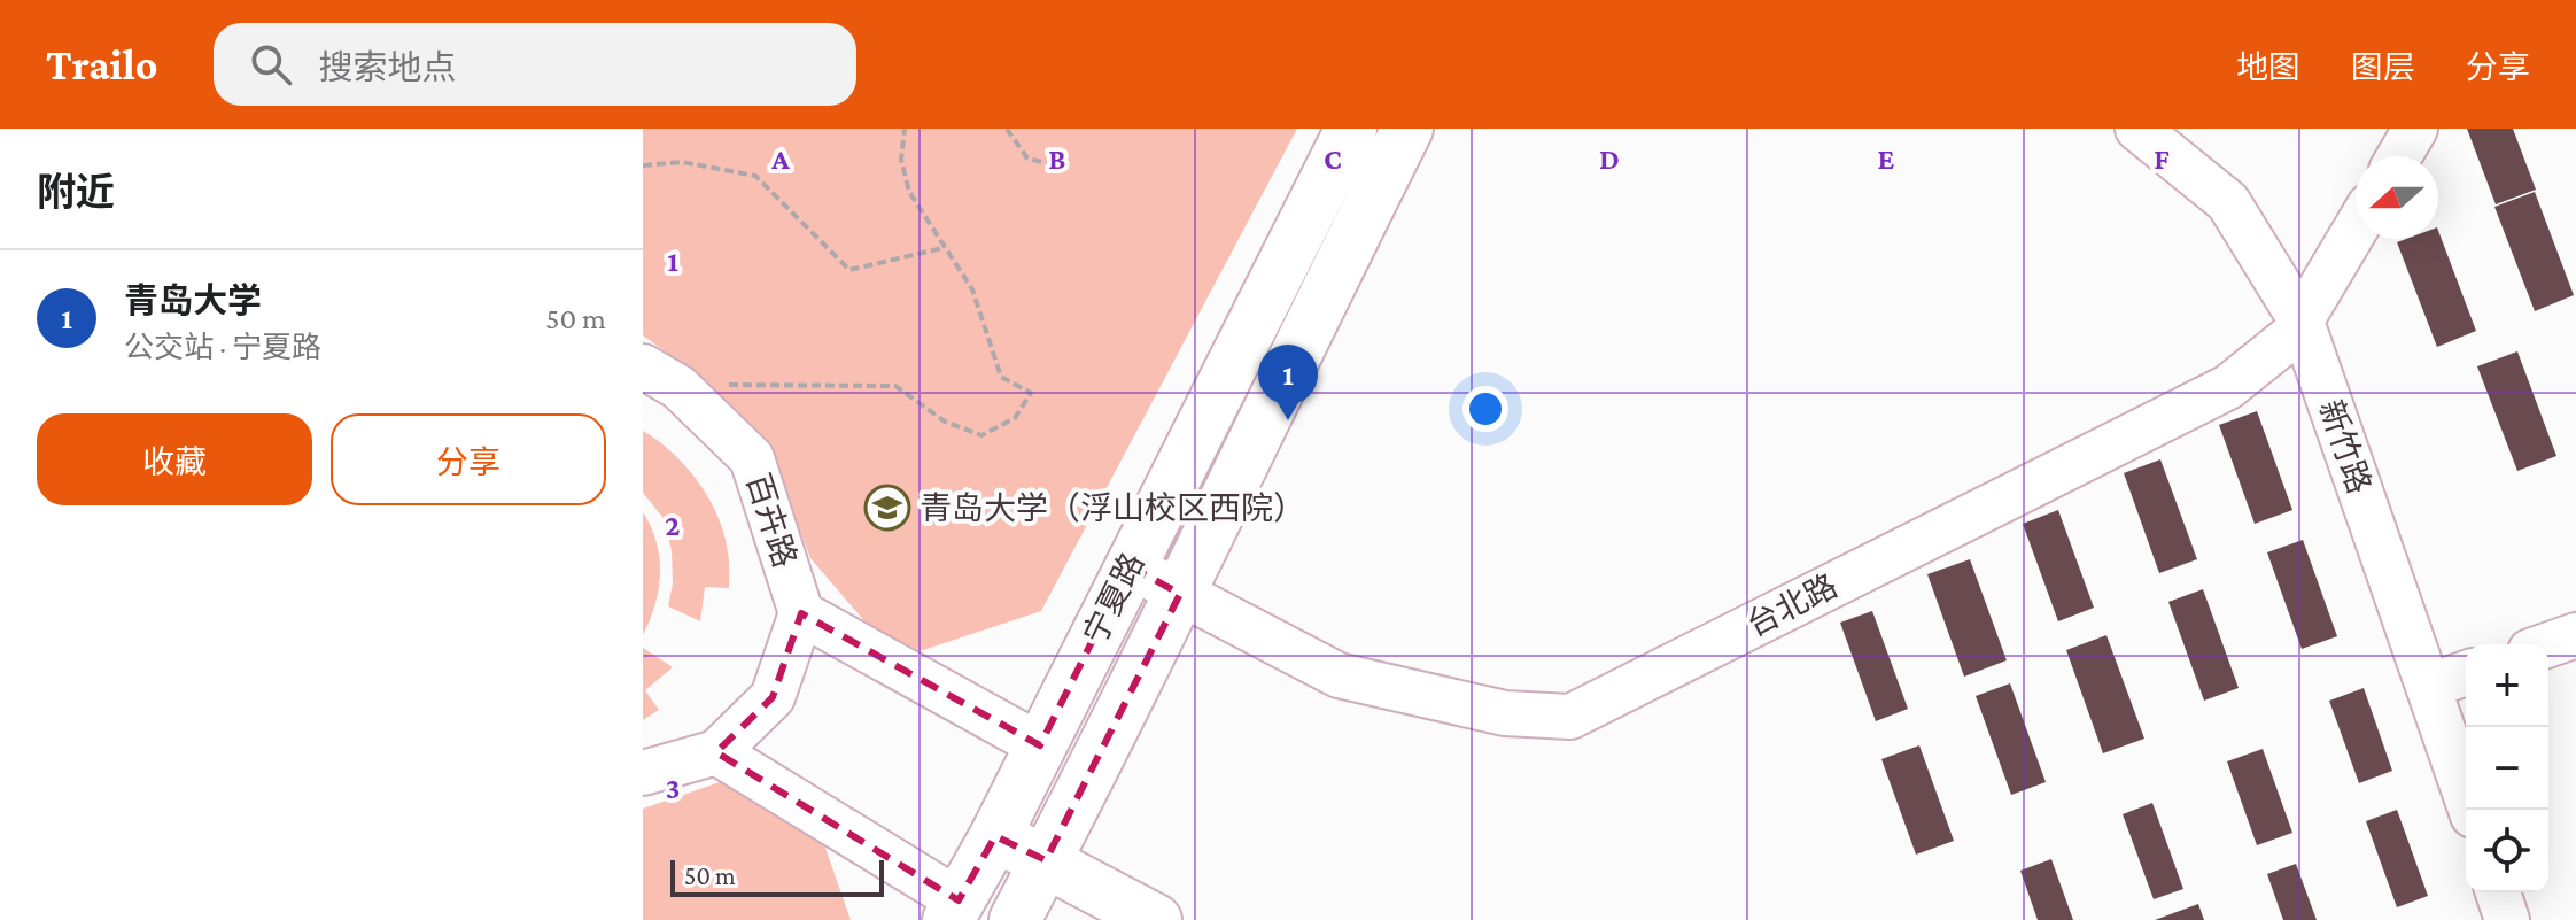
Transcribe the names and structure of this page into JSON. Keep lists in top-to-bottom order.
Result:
{
  "streets": {
    "main road": ["宁夏路"],
    "street": ["新竹路", "百卉路", "台北路"]
  },
  "crossings": [
    ["新竹路", "台北路"],
    ["宁夏路", "台北路"]
  ],
  "places": {
    "school or university": ["青岛大学（浮山校区西院）"]
  },
  "scale_bar": "50 m",
  "north": "left",
  "page": {
    "header": "Trailo",
    "search": "搜索地点",
    "nav": ["地图", "图层", "分享"],
    "heading": "附近",
    "list": [
      {
        "mark": "1",
        "name": "青岛大学",
        "note": "公交站 · 宁夏路",
        "value": "50 m"
      }
    ],
    "pins": "1",
    "buttons": ["收藏", "分享"],
    "map_buttons": ["+", "−"],
    "scale": "50 m"
  },
  "grid": {
    "columns": [
      "A",
      "B",
      "C",
      "D",
      "E",
      "F"
    ],
    "rows": ["1", "2", "3"]
  }
}
